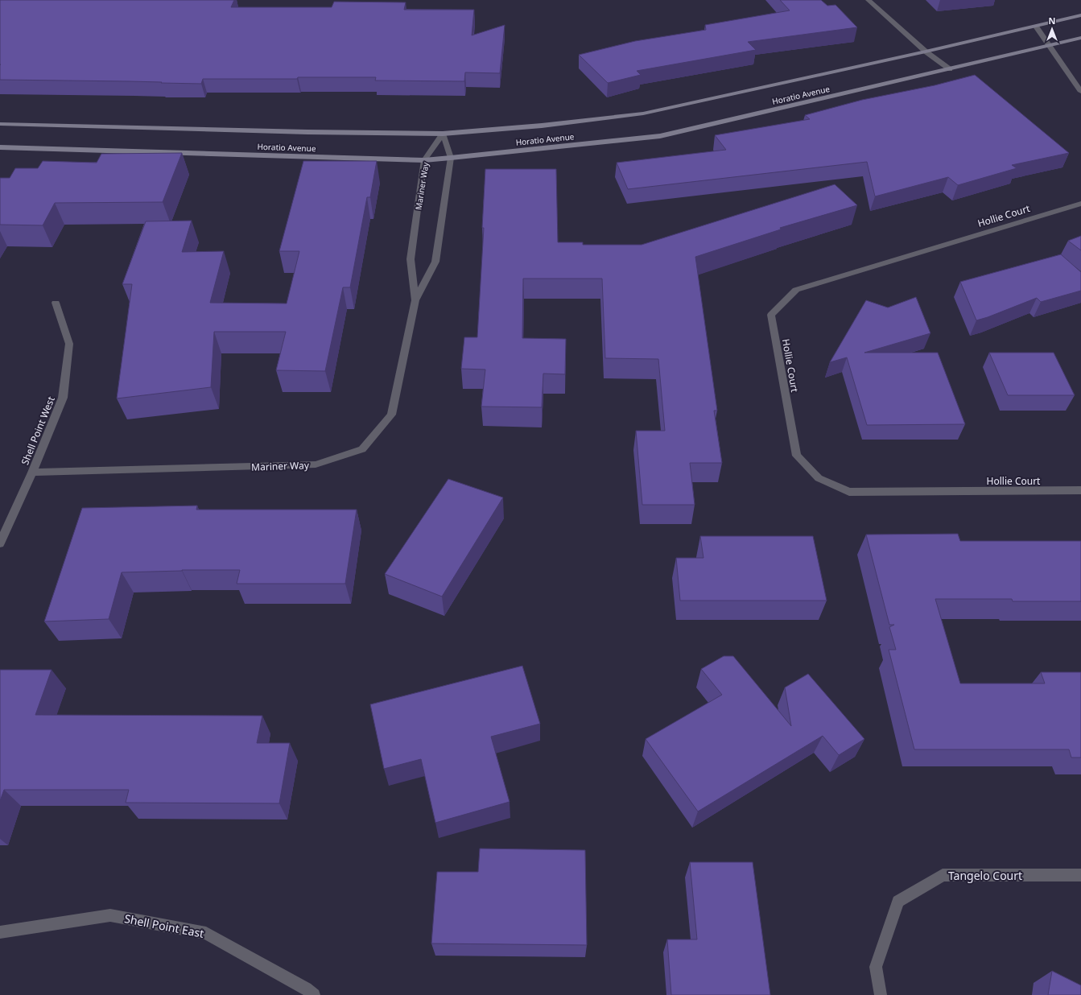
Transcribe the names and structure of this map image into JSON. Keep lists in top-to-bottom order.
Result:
{
  "streets": {
    "main road": ["Horatio Avenue"],
    "street": [
      "Mariner Way",
      "Hollie Court",
      "Shell Point West",
      "Tangelo Court",
      "Shell Point East"
    ]
  },
  "crossings": [
    ["Horatio Avenue", "Mariner Way"],
    ["Mariner Way", "Shell Point West"]
  ],
  "north": "top"
}
